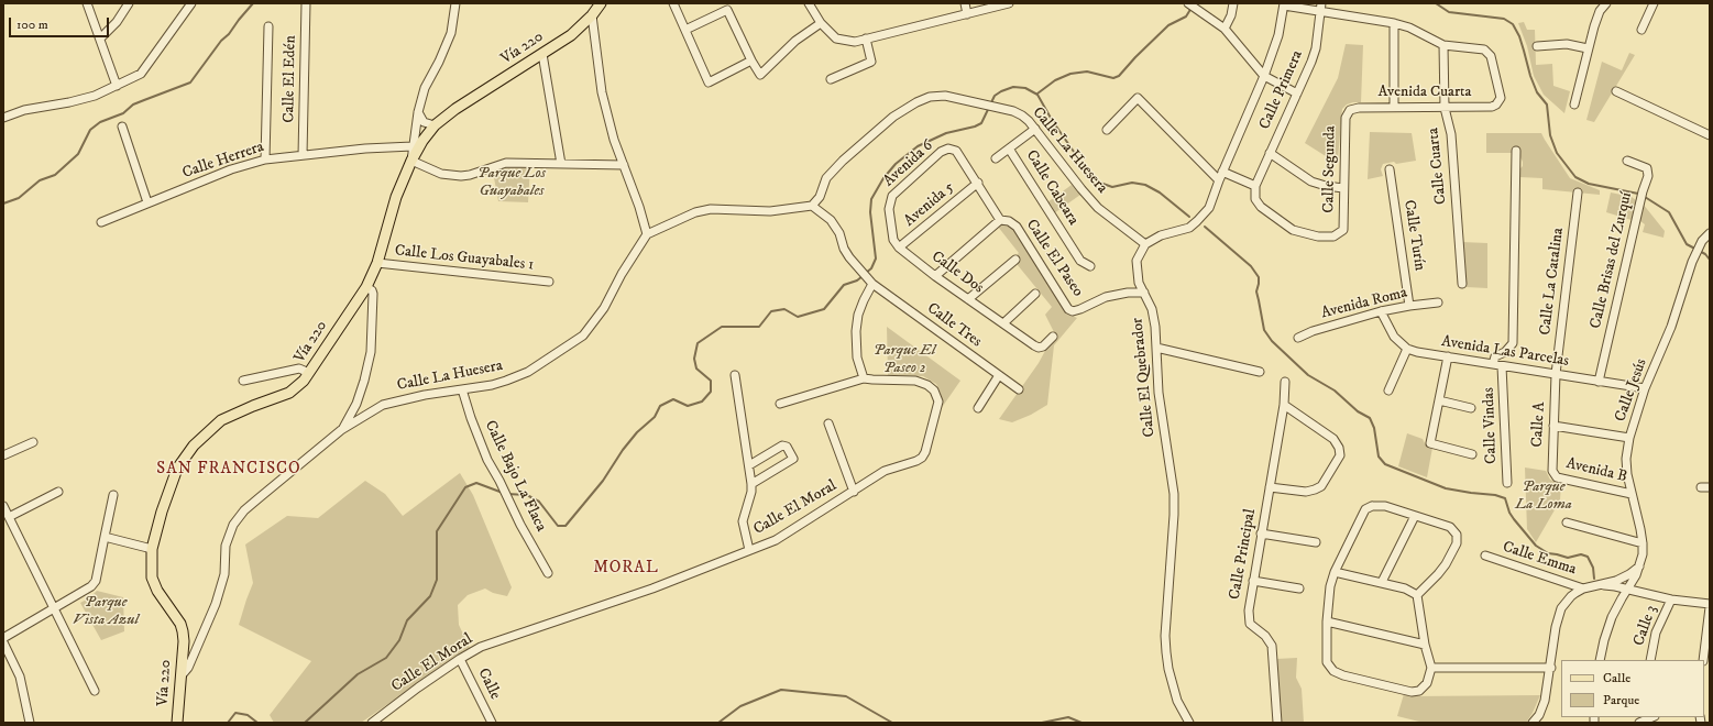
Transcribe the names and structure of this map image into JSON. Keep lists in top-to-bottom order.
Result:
{
  "streets": {
    "main road": ["Vía 220"],
    "street": [
      "Calle El Edén",
      "Calle Primera",
      "Avenida Cuarta",
      "Calle La Huesera",
      "Calle Herrera",
      "Avenida 6",
      "Calle Cuarta",
      "Calle Segunda",
      "Calle Cabeara",
      "Avenida 5",
      "Calle Turín",
      "Calle Los Guayabales 1",
      "Calle El Paseo",
      "Calle Brisas del Zurquí",
      "Calle Dos",
      "Calle La Catalina",
      "Avenida Roma",
      "Calle Tres",
      "Avenida Las Parcelas",
      "Calle El Quebrador",
      "Calle Jesús",
      "Calle A",
      "Calle Vindas",
      "Avenida B",
      "Calle Bajo La Flaca",
      "Calle El Moral",
      "Calle Principal",
      "Calle Emma",
      "Calle 3",
      "Calle"
    ]
  },
  "crossings": [
    ["Vía 220", "Calle La Huesera"],
    ["Vía 220", "Calle Los Guayabales 1"],
    ["Calle El Edén", "Calle Herrera"],
    ["Calle Primera", "Calle Segunda"],
    ["Avenida Cuarta", "Calle Cuarta"],
    ["Avenida Cuarta", "Calle Segunda"],
    ["Calle La Huesera", "Calle Cabeara"],
    ["Calle La Huesera", "Calle El Quebrador"],
    ["Calle La Huesera", "Calle Bajo La Flaca"],
    ["Avenida 6", "Avenida 5"],
    ["Avenida 6", "Calle El Paseo"],
    ["Avenida 6", "Calle Dos"],
    ["Avenida 5", "Calle El Paseo"],
    ["Avenida 5", "Calle Dos"],
    ["Calle Turín", "Avenida Roma"],
    ["Calle El Paseo", "Calle El Quebrador"],
    ["Calle Brisas del Zurquí", "Avenida Las Parcelas"],
    ["Calle La Catalina", "Avenida Las Parcelas"],
    ["Calle La Catalina", "Calle A"],
    ["Avenida Las Parcelas", "Calle Jesús"],
    ["Avenida Las Parcelas", "Calle A"],
    ["Avenida Las Parcelas", "Calle Vindas"],
    ["Calle Jesús", "Avenida B"],
    ["Calle A", "Avenida B"],
    ["Calle El Moral", "Calle"]
  ],
  "districts": ["SAN FRANCISCO", "MORAL"],
  "parks": [
    "Parque Los Guayabales",
    "Parque El Paseo 2",
    "Parque La Loma",
    "Parque Vista Azul"
  ],
  "legend": ["Calle", "Parque"],
  "scale_bar": "100 m"
}
